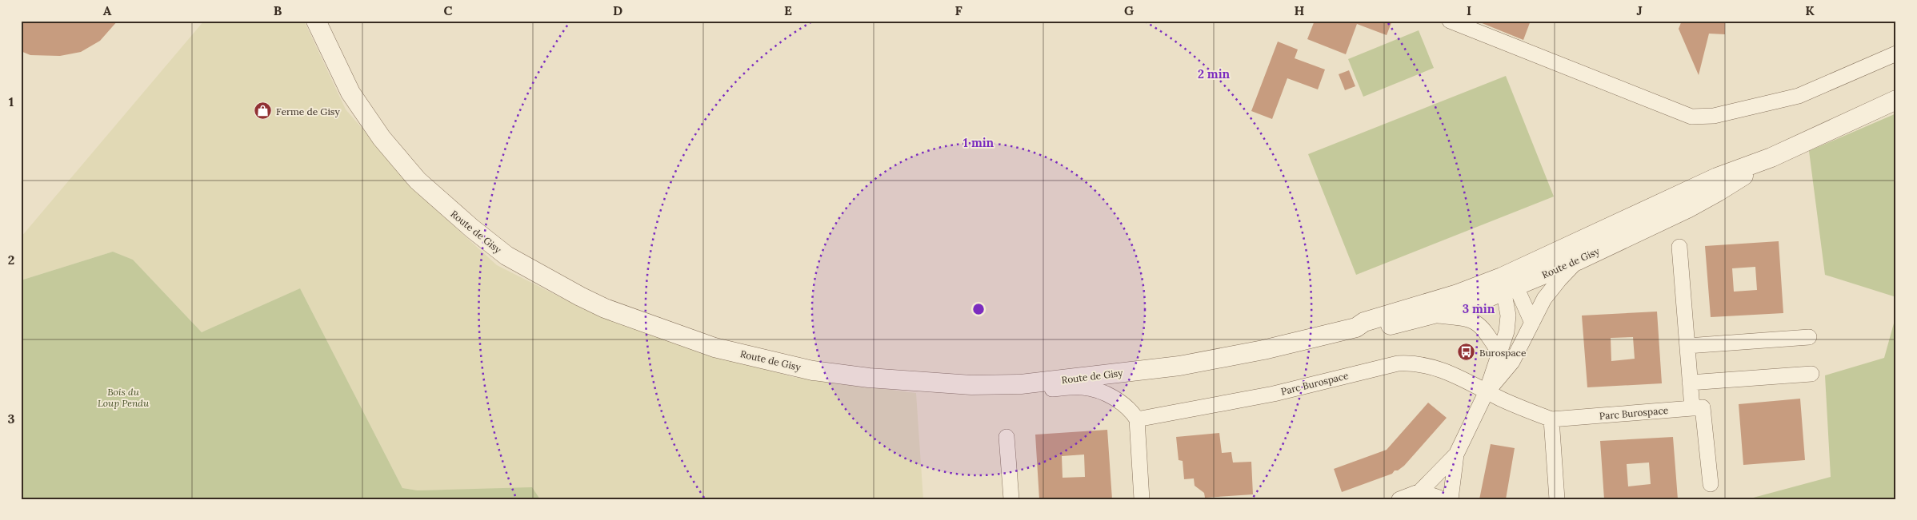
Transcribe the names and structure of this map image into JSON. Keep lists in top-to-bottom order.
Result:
{
  "streets": {
    "street": ["Route de Gisy", "Parc Burospace"]
  },
  "parks": ["Bois du Loup Pendu"],
  "places": {
    "shop": ["Ferme de Gisy"],
    "bus stop": ["Burospace"]
  },
  "grid": {
    "columns": [
      "A",
      "B",
      "C",
      "D",
      "E",
      "F",
      "G",
      "H",
      "I",
      "J",
      "K"
    ],
    "rows": ["1", "2", "3"]
  },
  "rings": ["2 min", "1 min", "3 min"]
}
